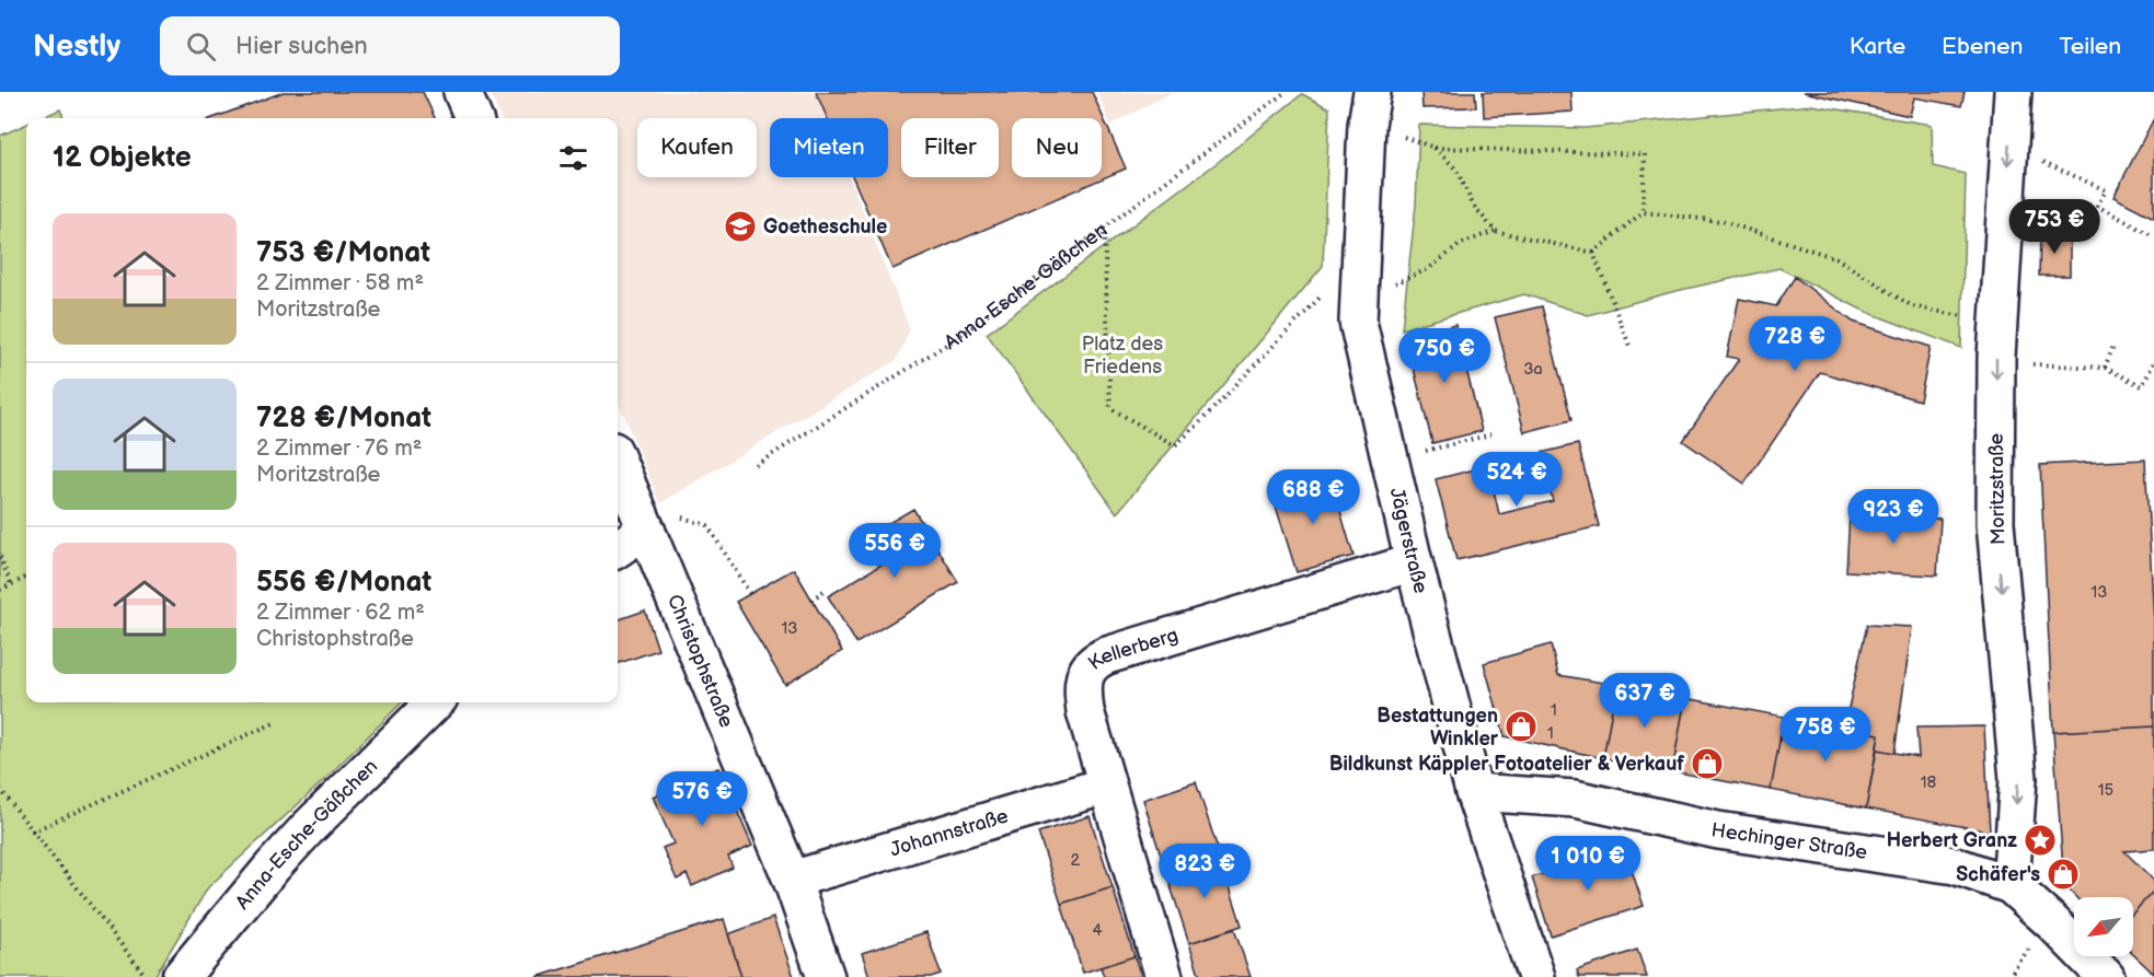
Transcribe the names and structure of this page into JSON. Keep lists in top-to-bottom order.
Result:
{
  "streets": {
    "street": [
      "Anna-Esche-Gäßchen",
      "Moritzstraße",
      "Jägerstraße",
      "Kellerberg",
      "Christophstraße",
      "Johannstraße",
      "Hechinger Straße"
    ]
  },
  "crossings": [
    ["Moritzstraße", "Hechinger Straße"],
    ["Jägerstraße", "Kellerberg"],
    ["Jägerstraße", "Hechinger Straße"],
    ["Kellerberg", "Johannstraße"],
    ["Christophstraße", "Johannstraße"]
  ],
  "one_way": ["Moritzstraße"],
  "parks": ["Platz des Friedens"],
  "places": {
    "school or university": ["Goetheschule"],
    "shop": ["Bestattungen Winkler", "Bildkunst Käppler Fotoatelier & Verkauf", "Schäfer's"],
    "place": ["Herbert Granz"]
  },
  "house_numbers": [
    "3a",
    "13",
    "13",
    "1",
    "1",
    "18",
    "15",
    "2",
    "4"
  ],
  "north": "bottom left",
  "page": {
    "header": "Nestly",
    "search": "Hier suchen",
    "nav": ["Karte", "Ebenen", "Teilen"],
    "chip": [
      "Kaufen",
      "Mieten",
      "Filter",
      "Neu"
    ],
    "heading": "12 Objekte",
    "list": [
      {
        "name": "753 €/Monat",
        "note": "2 Zimmer · 58 m² · Moritzstraße"
      },
      {
        "name": "728 €/Monat",
        "note": "2 Zimmer · 76 m² · Moritzstraße"
      },
      {
        "name": "556 €/Monat",
        "note": "2 Zimmer · 62 m² · Christophstraße"
      }
    ],
    "price": [
      "753 €",
      "728 €",
      "750 €",
      "524 €",
      "688 €",
      "923 €",
      "556 €",
      "637 €",
      "758 €",
      "576 €",
      "1 010 €",
      "823 €"
    ]
  }
}
